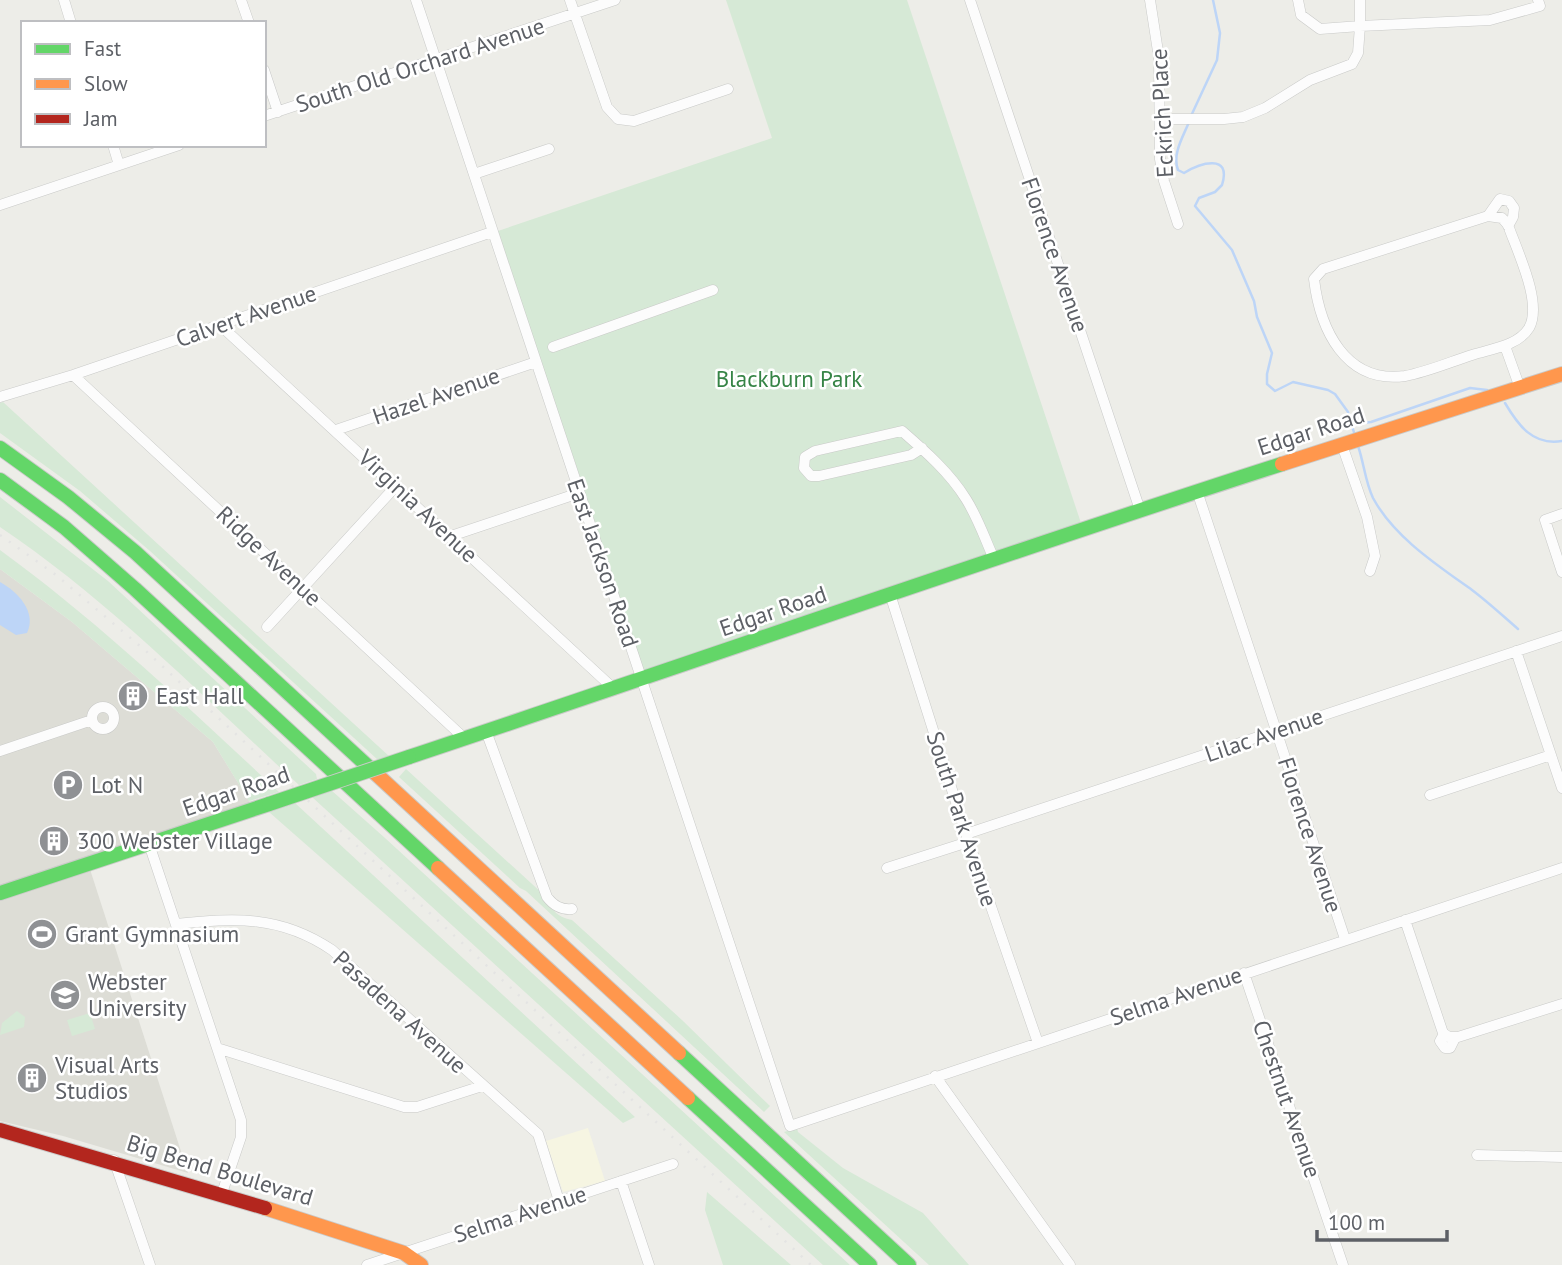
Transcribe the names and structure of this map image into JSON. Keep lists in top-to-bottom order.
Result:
{
  "streets": {
    "main road": ["Edgar Road", "Big Bend Boulevard"],
    "street": [
      "South Old Orchard Avenue",
      "Eckrich Place",
      "Florence Avenue",
      "Calvert Avenue",
      "Hazel Avenue",
      "Virginia Avenue",
      "Ridge Avenue",
      "East Jackson Road",
      "Lilac Avenue",
      "South Park Avenue",
      "Selma Avenue",
      "Pasadena Avenue",
      "Chestnut Avenue"
    ]
  },
  "crossings": [
    ["South Old Orchard Avenue", "East Jackson Road"],
    ["Florence Avenue", "Edgar Road"],
    ["Florence Avenue", "Lilac Avenue"],
    ["Florence Avenue", "Selma Avenue"],
    ["Calvert Avenue", "Virginia Avenue"],
    ["Calvert Avenue", "Ridge Avenue"],
    ["Calvert Avenue", "East Jackson Road"],
    ["Hazel Avenue", "Virginia Avenue"],
    ["Hazel Avenue", "East Jackson Road"],
    ["Edgar Road", "Virginia Avenue"],
    ["Edgar Road", "Ridge Avenue"],
    ["Edgar Road", "East Jackson Road"],
    ["Edgar Road", "South Park Avenue"],
    ["East Jackson Road", "Selma Avenue"],
    ["Lilac Avenue", "South Park Avenue"],
    ["South Park Avenue", "Selma Avenue"],
    ["Selma Avenue", "Pasadena Avenue"],
    ["Selma Avenue", "Chestnut Avenue"],
    ["Selma Avenue", "Big Bend Boulevard"]
  ],
  "parks": ["Blackburn Park"],
  "places": {
    "building": ["East Hall", "300 Webster Village", "Visual Arts Studios"],
    "parking": ["Lot N"],
    "sports": ["Grant Gymnasium"],
    "school or university": ["Webster University"]
  },
  "legend": ["Fast", "Slow", "Jam"],
  "scale_bar": "100 m"
}
